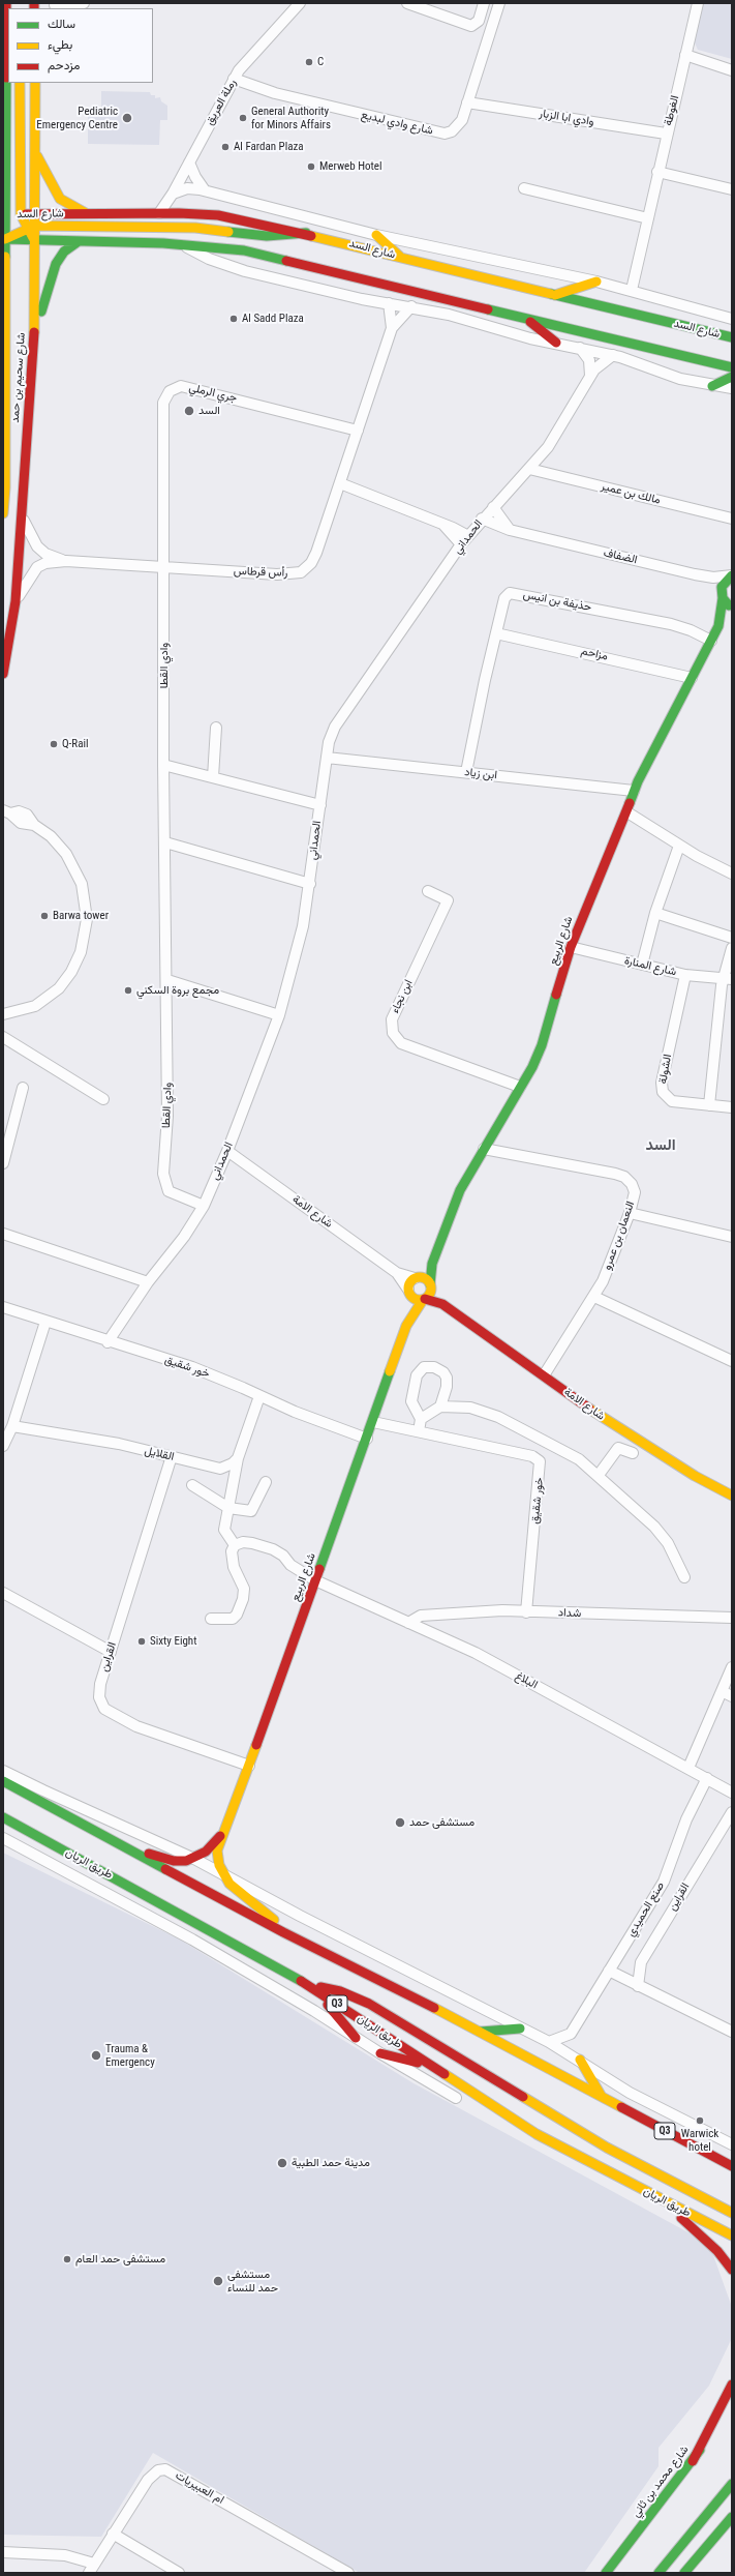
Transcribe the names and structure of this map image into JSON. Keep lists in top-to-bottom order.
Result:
{
  "streets": {
    "main road": [
      "شارع السد",
      "شارع سحيم بن حمد",
      "شارع الربيع",
      "شارع الامة",
      "طريق الريان",
      "Q3",
      "شارع محمد بن ثاني"
    ],
    "street": [
      "رملة العريق",
      "الغوطة",
      "وادي ابا الزبار",
      "شارع وادي لبديع",
      "جري الرملي",
      "مالك بن عمير",
      "الحمداني",
      "الضفاف",
      "رأس قرطاس",
      "حذيفة بن انيس",
      "مزاحم",
      "وادي القطا",
      "ابن زياد",
      "شارع المنارة",
      "ابن نجاء",
      "الشولة",
      "النعمان بن عمرو",
      "خور شقيق",
      "القلايل",
      "شداد",
      "القراين",
      "البلاغ",
      "صنع الحميدي",
      "ام العبيريات"
    ]
  },
  "crossings": [
    ["رملة العريق", "شارع وادي لبديع"],
    ["رملة العريق", "شارع السد"],
    ["الغوطة", "وادي ابا الزبار"],
    ["الغوطة", "شارع السد"],
    ["وادي ابا الزبار", "شارع وادي لبديع"],
    ["شارع السد", "شارع سحيم بن حمد"],
    ["شارع السد", "الحمداني"],
    ["شارع سحيم بن حمد", "رأس قرطاس"],
    ["جري الرملي", "رأس قرطاس"],
    ["جري الرملي", "وادي القطا"],
    ["مالك بن عمير", "الحمداني"],
    ["الحمداني", "الضفاف"],
    ["الحمداني", "وادي القطا"],
    ["الحمداني", "ابن زياد"],
    ["الحمداني", "شارع الامة"],
    ["الحمداني", "خور شقيق"],
    ["الضفاف", "شارع الربيع"],
    ["رأس قرطاس", "وادي القطا"],
    ["حذيفة بن انيس", "مزاحم"],
    ["حذيفة بن انيس", "ابن زياد"],
    ["حذيفة بن انيس", "شارع الربيع"],
    ["مزاحم", "شارع الربيع"],
    ["ابن زياد", "شارع الربيع"],
    ["شارع الربيع", "شارع المنارة"],
    ["شارع الربيع", "ابن نجاء"],
    ["شارع الربيع", "شارع الامة"],
    ["شارع الربيع", "النعمان بن عمرو"],
    ["شارع الربيع", "خور شقيق"],
    ["شارع الربيع", "القراين"],
    ["شارع الربيع", "البلاغ"],
    ["شارع الربيع", "Q3"],
    ["شارع المنارة", "الشولة"],
    ["شارع الامة", "النعمان بن عمرو"],
    ["خور شقيق", "شداد"],
    ["القلايل", "القراين"],
    ["شداد", "البلاغ"],
    ["البلاغ", "صنع الحميدي"]
  ],
  "districts": ["السد"],
  "places": [
    "C",
    "Pediatric Emergency Centre",
    "General Authority for Minors Affairs",
    "Al Fardan Plaza",
    "Merweb Hotel",
    "Al Sadd Plaza",
    "السد",
    "Q-Rail",
    "Barwa tower",
    "مجمع بروة السكني",
    "Sixty Eight",
    "مستشفى حمد",
    "Trauma & Emergency",
    "Warwick hotel",
    "مدينة حمد الطبية",
    "مستشفى حمد العام",
    "مستشفى حمد للنساء"
  ],
  "legend": ["سالك", "بطيء", "مزدحم"]
}
